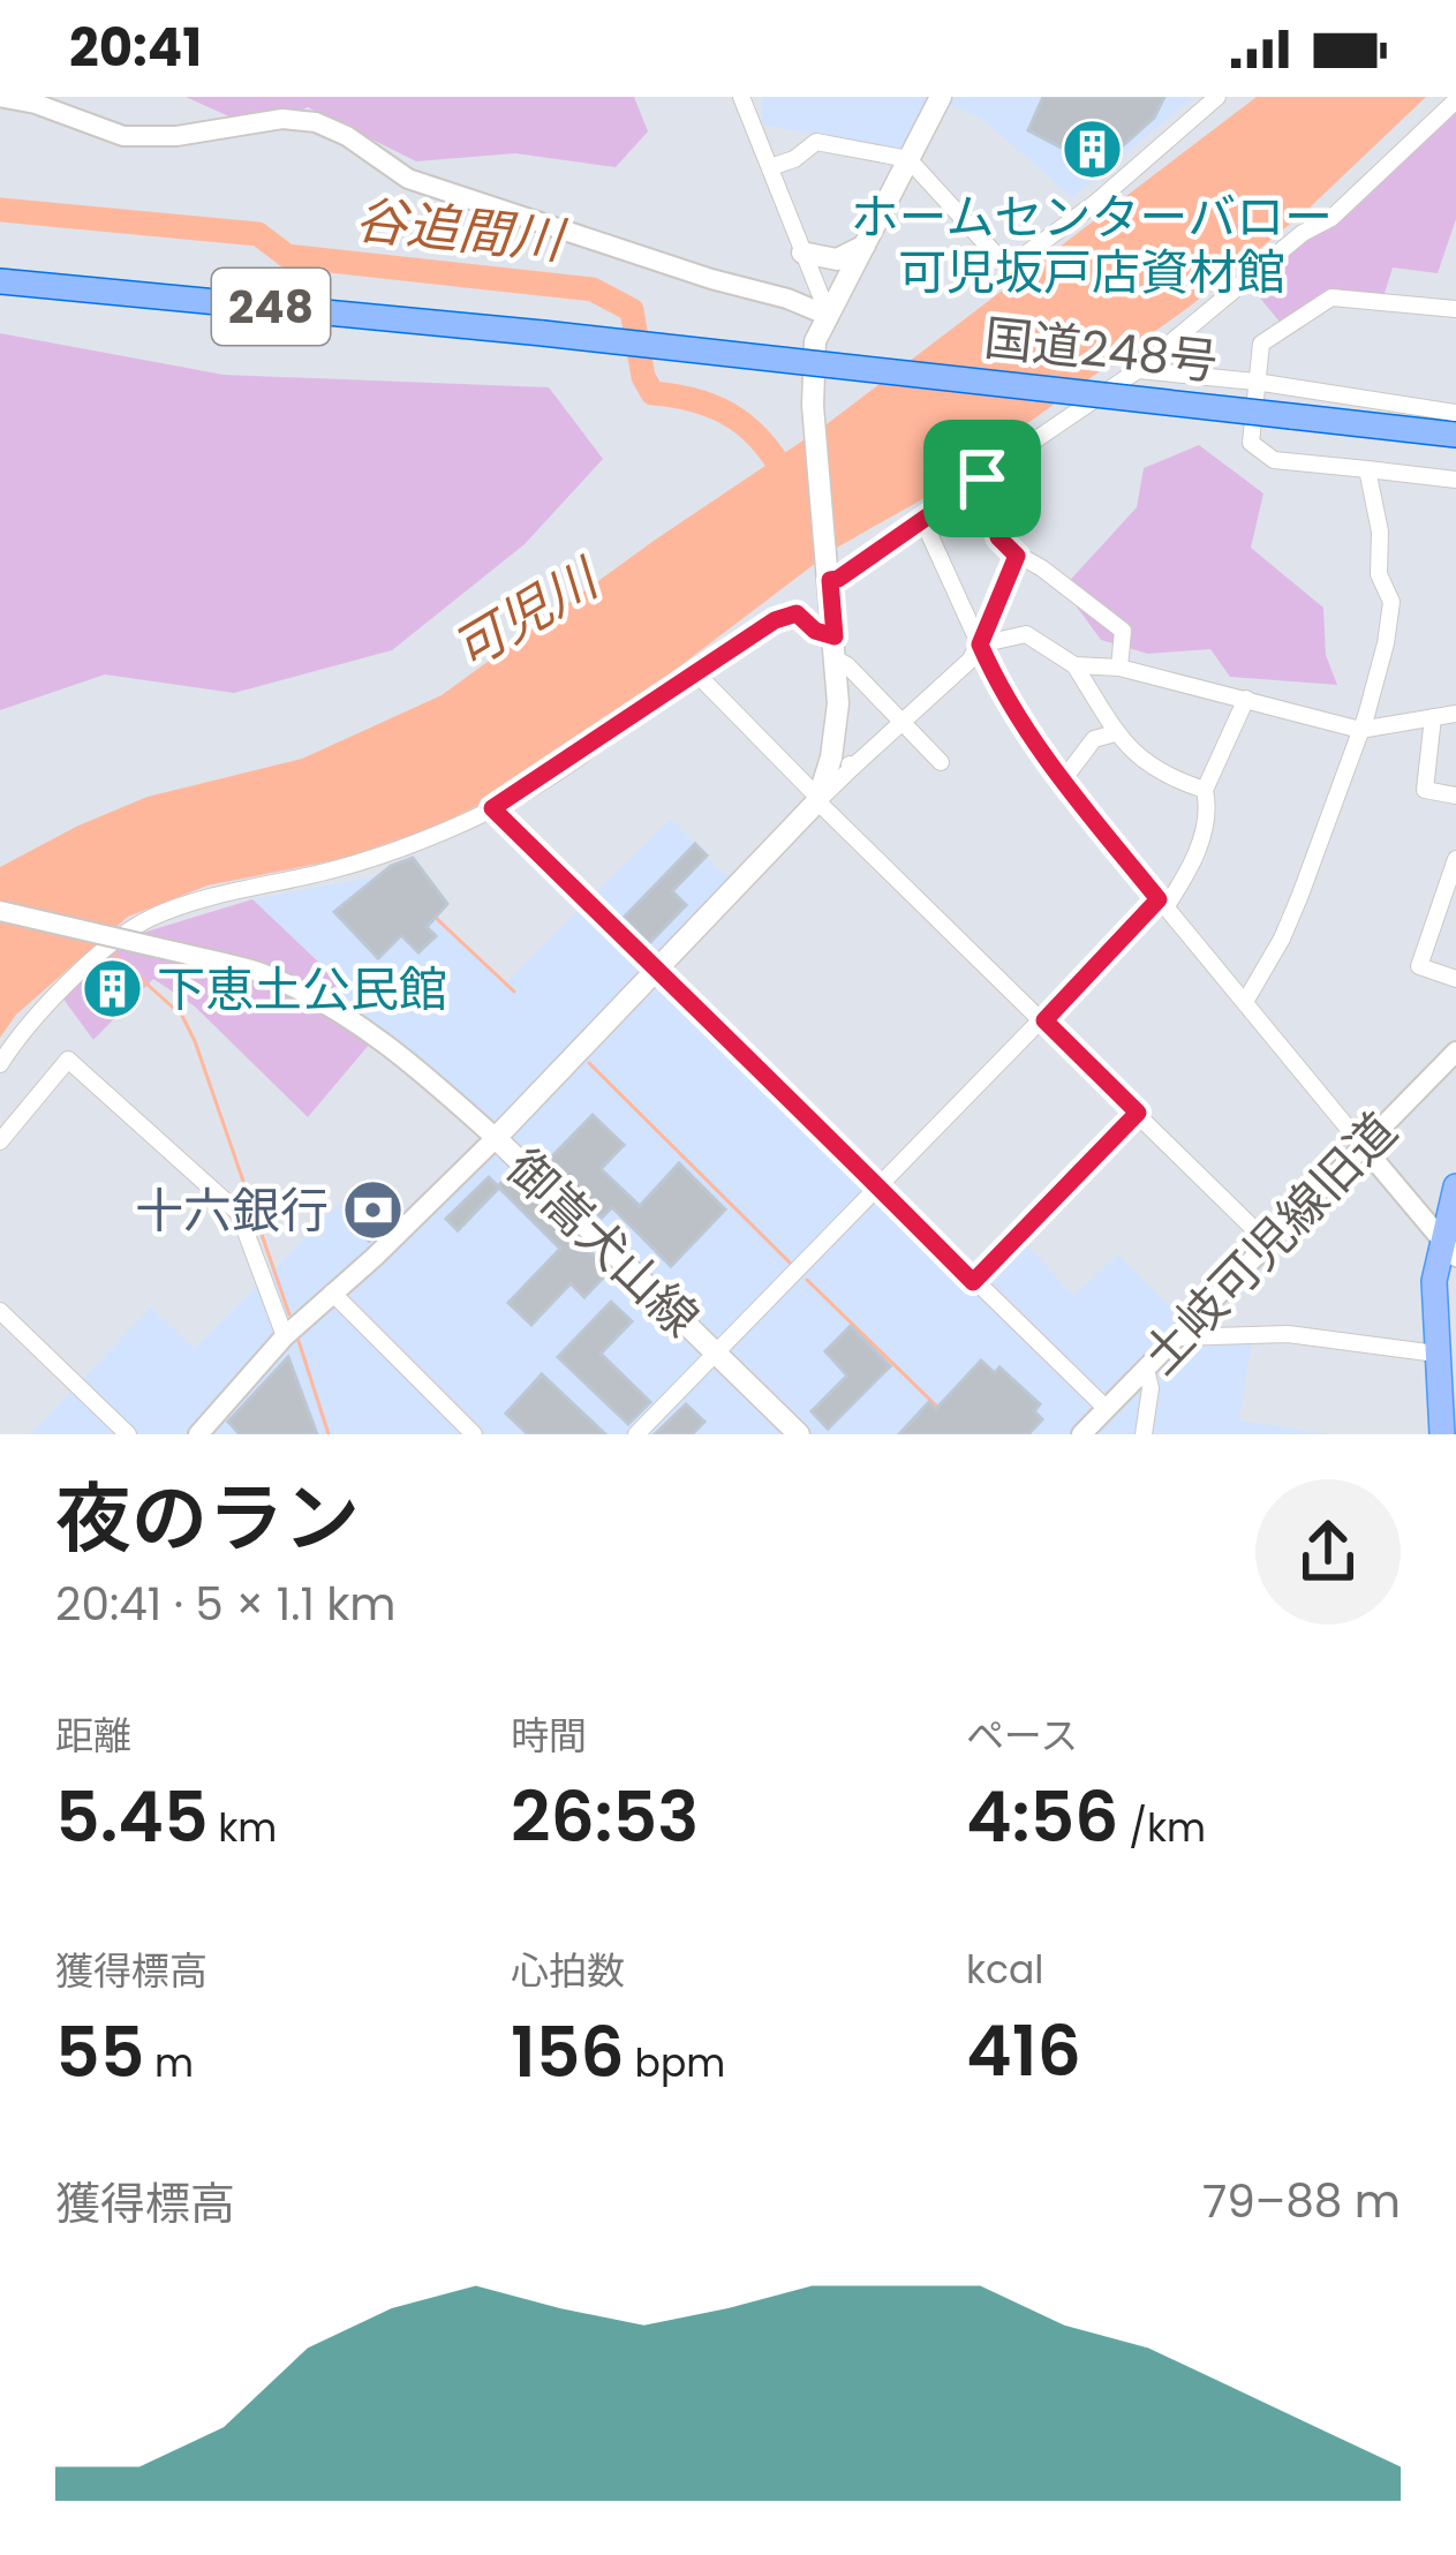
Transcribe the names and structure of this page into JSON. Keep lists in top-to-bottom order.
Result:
{
  "streets": {
    "highway": ["248", "国道248号"],
    "main road": ["御嵩犬山線"],
    "street": ["土岐可児線旧道"]
  },
  "water": ["谷追間川", "可児川"],
  "places": {
    "building": ["ホームセンターバロー 可児坂戸店資材館", "下恵土公民館"],
    "bank": ["十六銀行"]
  },
  "page": {
    "status": "20:41",
    "heading": ["夜のラン", "20:41 · 5 × 1.1 km"],
    "stats": [
      ["距離", "5.45 km"],
      ["時間", "26:53"],
      ["ペース", "4:56 /km"],
      ["獲得標高", "55 m"],
      ["心拍数", "156 bpm"],
      ["kcal", "416"]
    ],
    "chart": ["獲得標高", "79–88 m"]
  }
}
